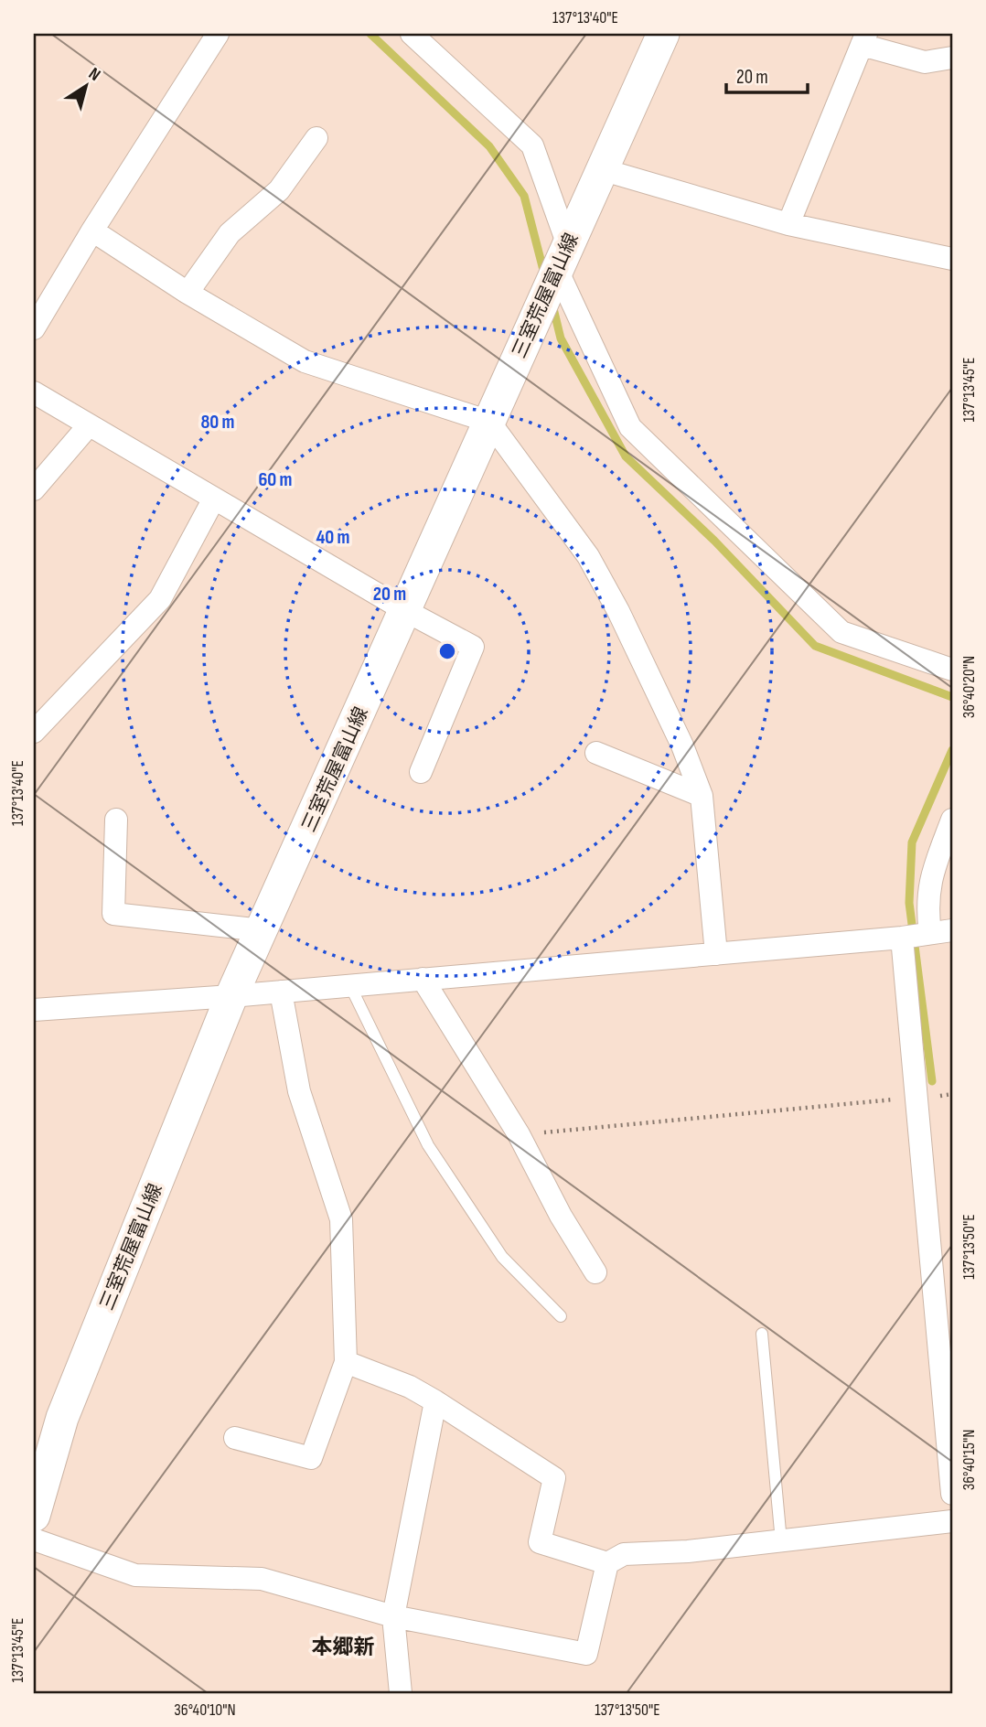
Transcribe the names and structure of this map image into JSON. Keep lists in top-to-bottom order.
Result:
{
  "streets": {
    "main road": ["三室荒屋富山線"]
  },
  "districts": ["本郷新"],
  "scale_bar": "20 m",
  "north": "top right",
  "coordinates": [
    "137°13'40\"E",
    "137°13'45\"E",
    "36°40'20\"N",
    "137°13'50\"E",
    "36°40'15\"N",
    "36°40'10\"N"
  ],
  "rings": [
    "80 m",
    "60 m",
    "40 m",
    "20 m"
  ]
}
